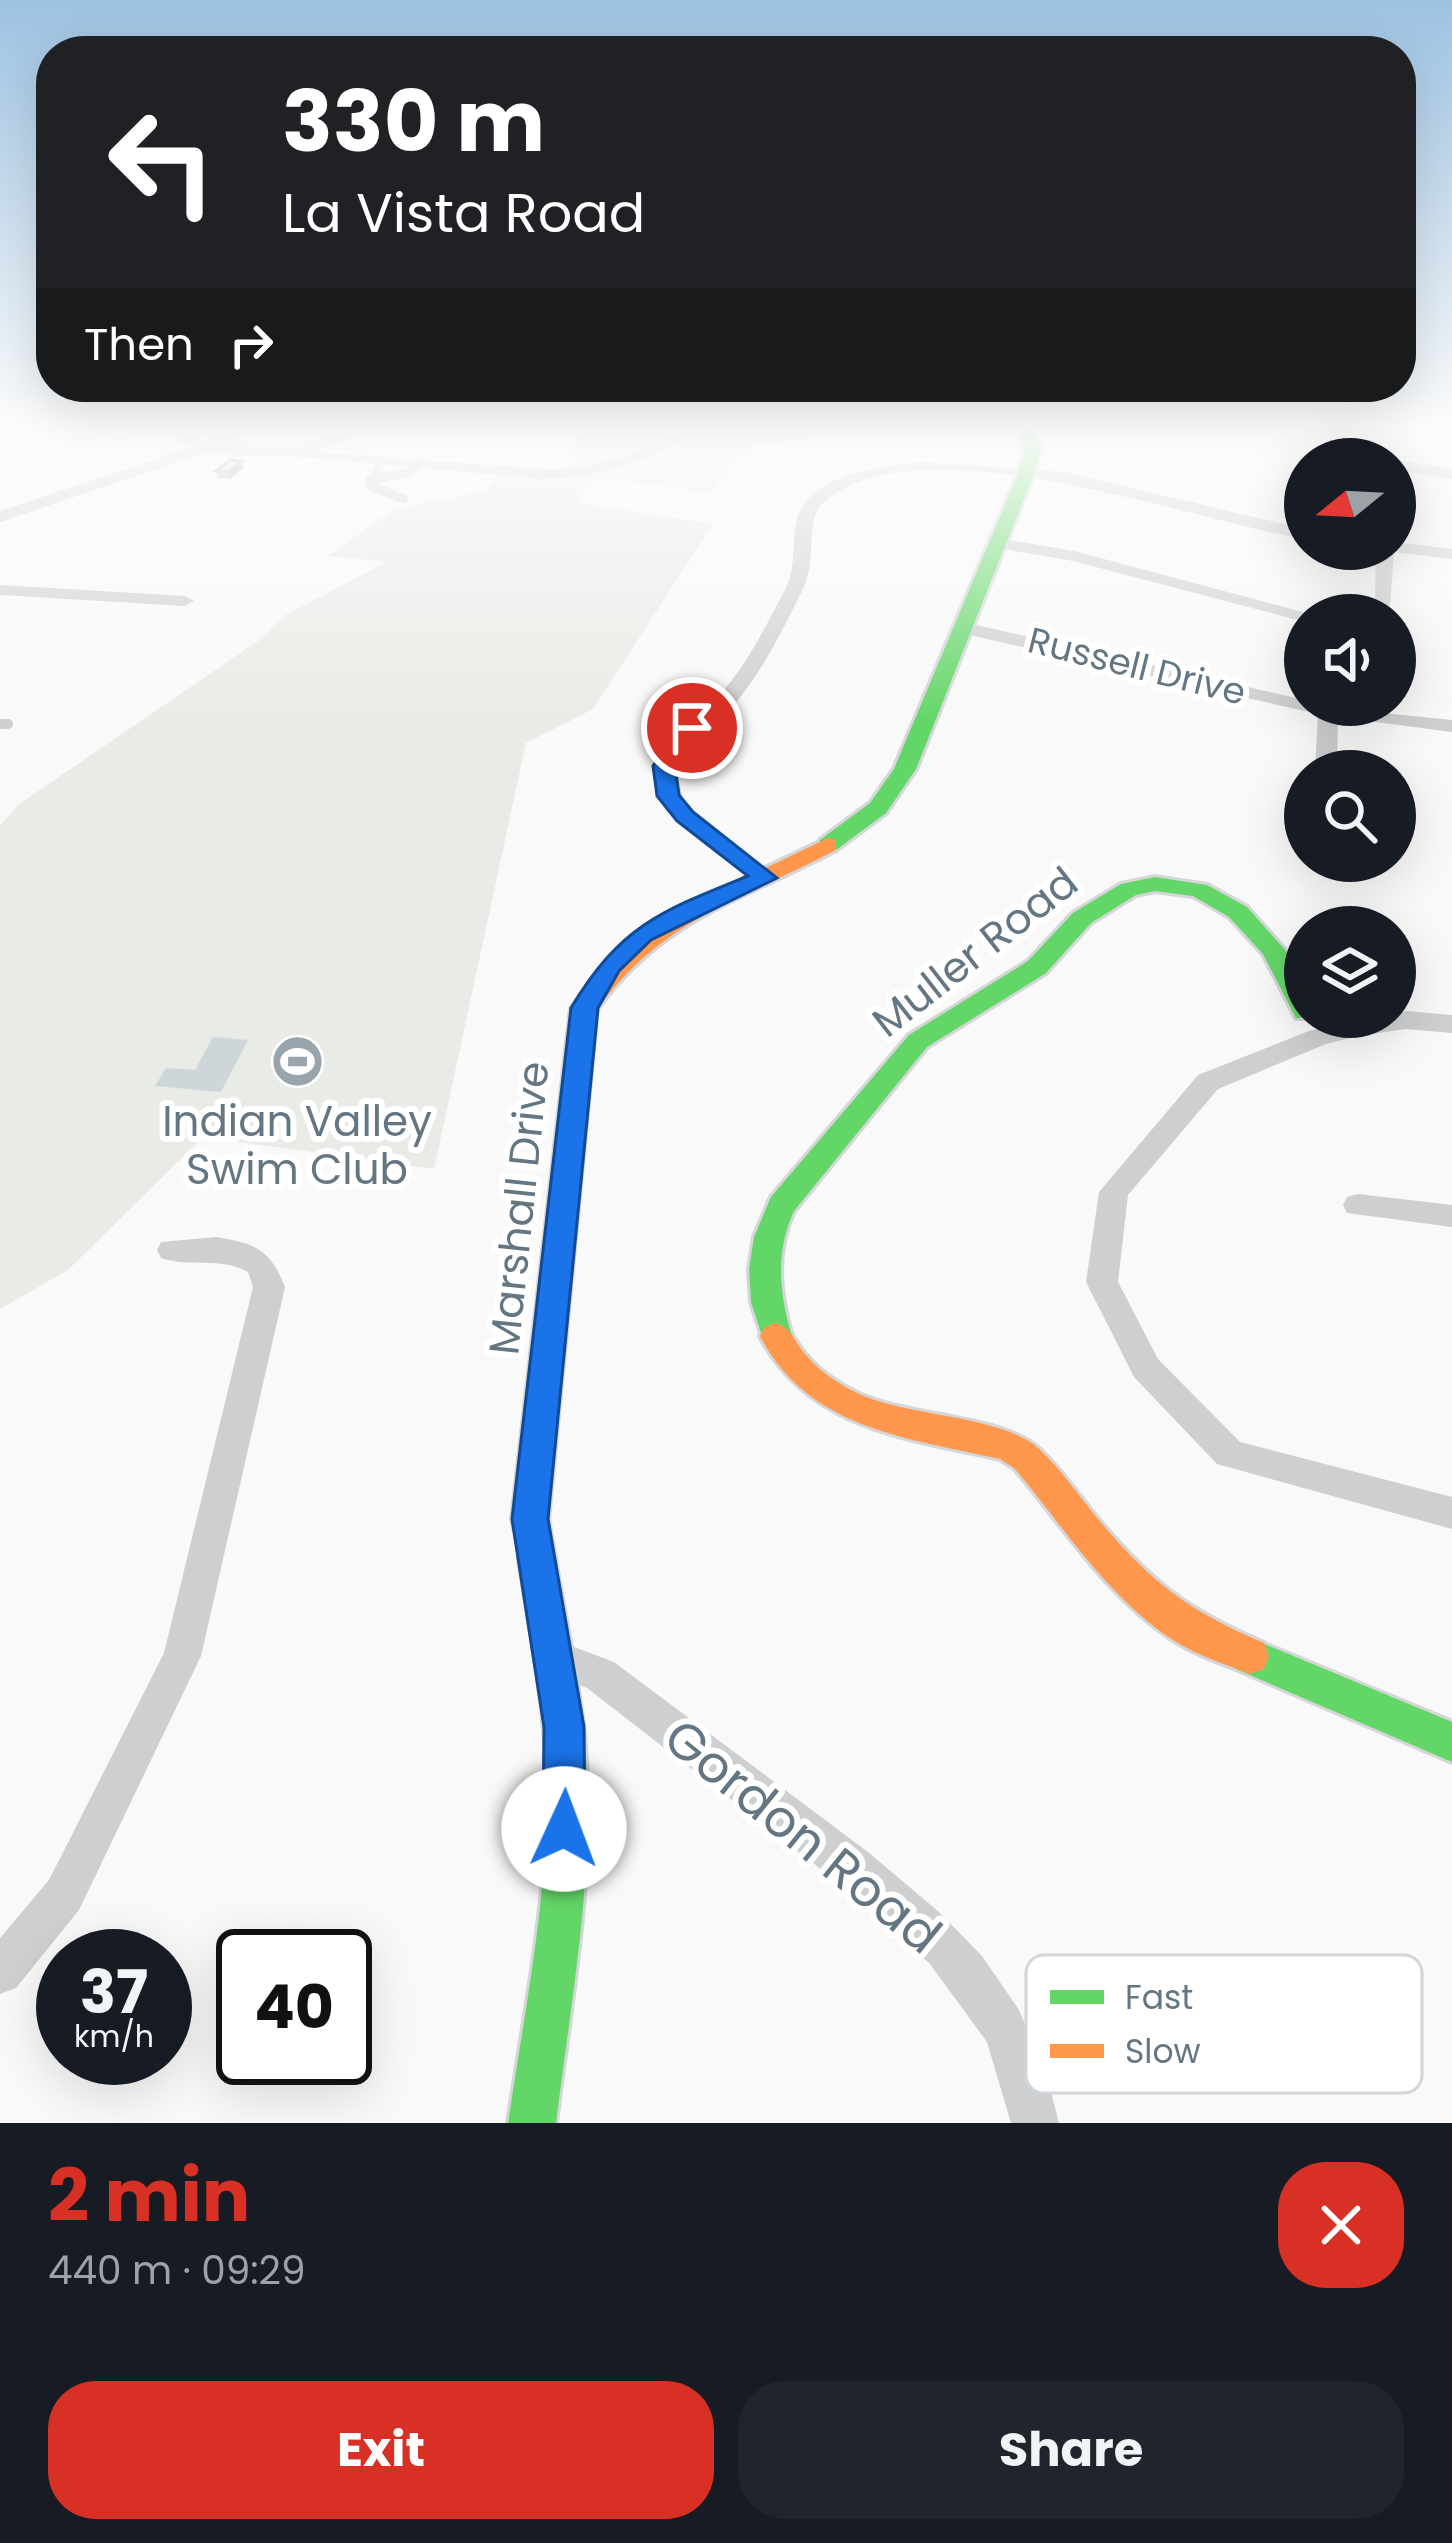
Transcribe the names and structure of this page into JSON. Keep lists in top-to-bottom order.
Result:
{
  "streets": {
    "street": [
      "Russell Drive",
      "Muller Road",
      "Marshall Drive",
      "Gordon Road"
    ]
  },
  "crossings": [
    ["Russell Drive", "Marshall Drive"],
    ["Marshall Drive", "Gordon Road"]
  ],
  "places": {
    "sports": ["Indian Valley Swim Club"]
  },
  "legend": ["Fast", "Slow"],
  "north": "left",
  "page": {
    "turn": ["330 m", "La Vista Road"],
    "then": "Then",
    "speed": "37 km/h",
    "limit": "40",
    "heading": ["2 min", "440 m · 09:29"],
    "buttons": ["Exit", "Share"]
  }
}
